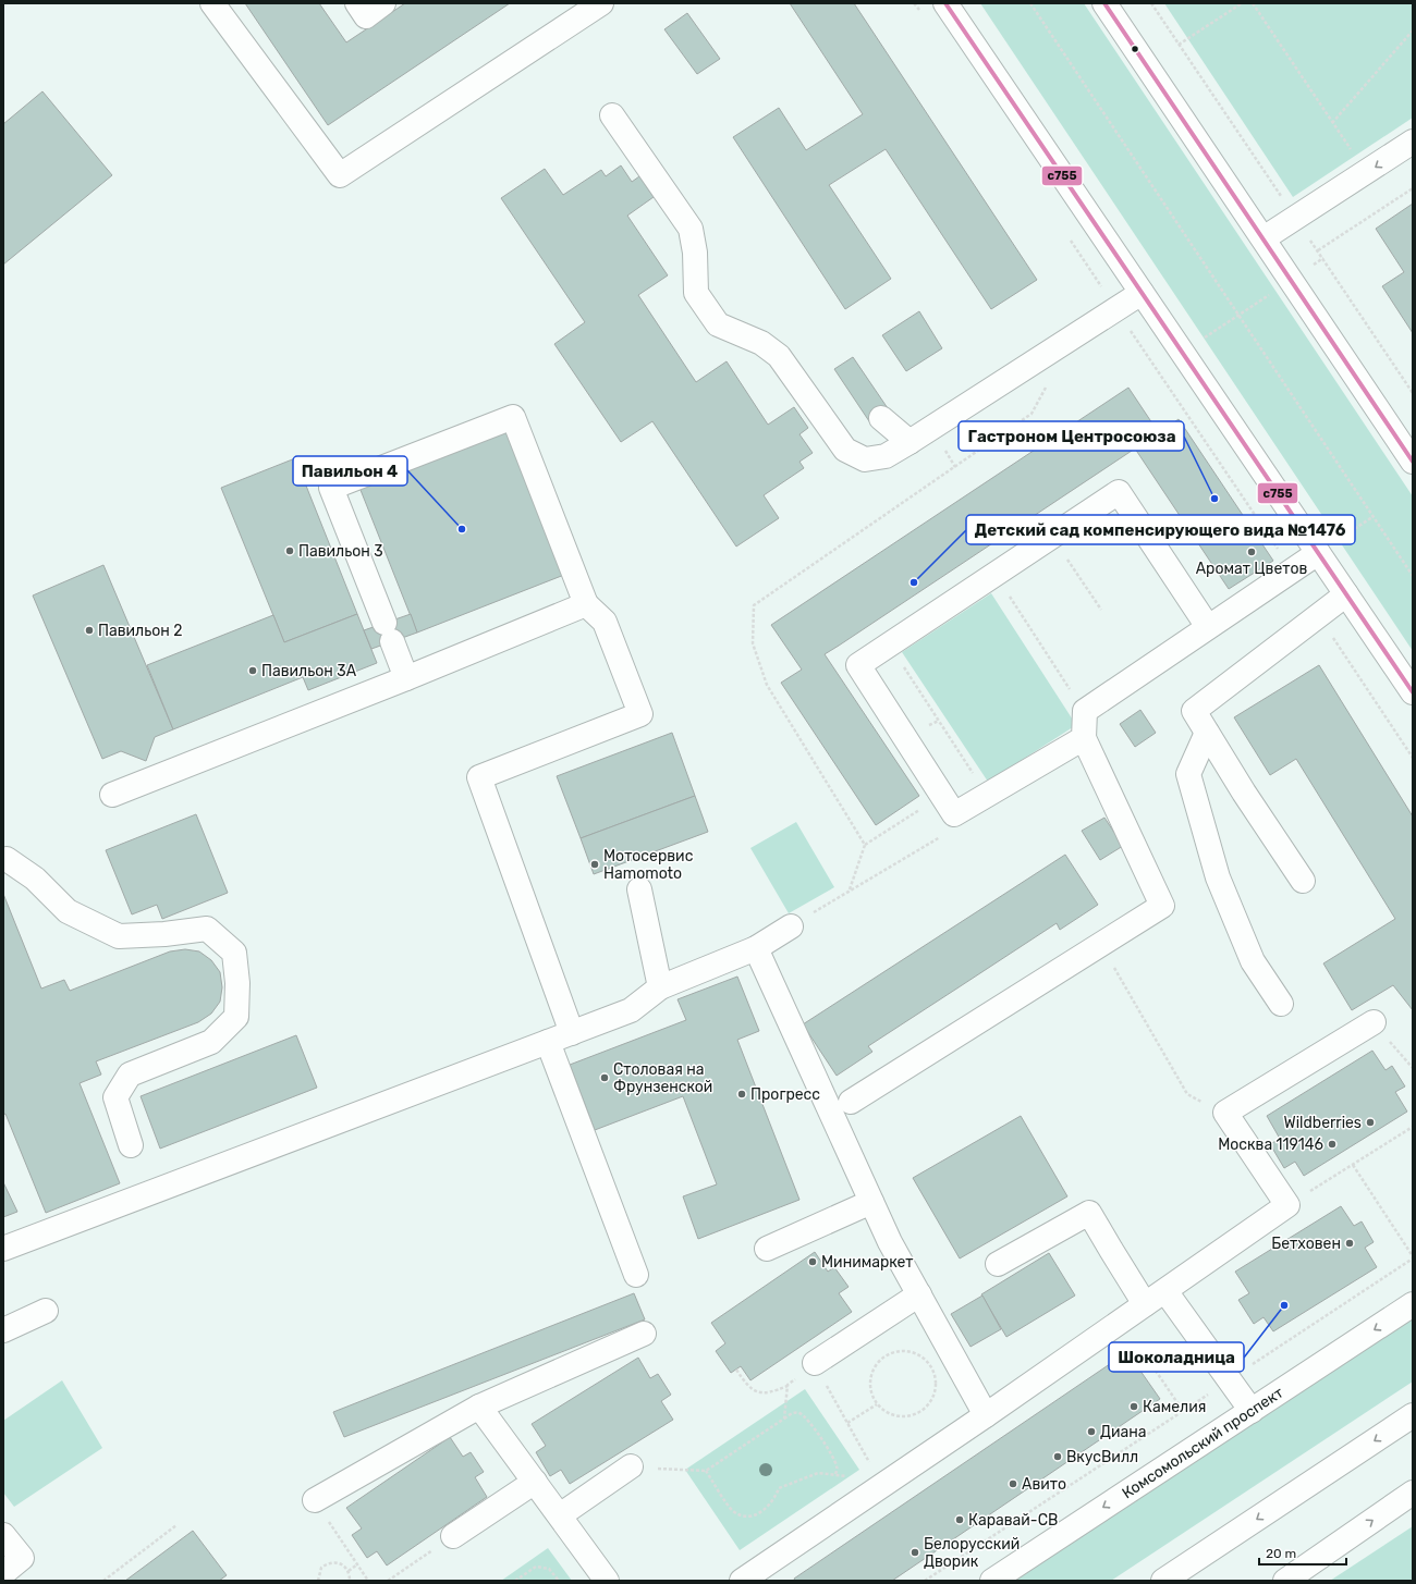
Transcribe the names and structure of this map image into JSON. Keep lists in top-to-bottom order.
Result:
{
  "streets": {
    "street": ["Комсомольский проспект"]
  },
  "places": [
    "Гастроном Центросоюза",
    "Павильон 4",
    "Павильон 3",
    "Аромат Цветов",
    "Детский сад компенсирующего вида №1476",
    "Павильон 2",
    "Павильон 3А",
    "Мотосервис Hamomoto",
    "Столовая на Фрунзенской",
    "Прогресс",
    "Wildberries",
    "Москва 119146",
    "Бетховен",
    "Минимаркет",
    "Шоколадница",
    "Камелия",
    "Диана",
    "ВкусВилл",
    "Авито",
    "Каравай-СВ",
    "Белорусский Дворик"
  ],
  "lines": ["transit line с755"],
  "scale_bar": "20 m"
}
